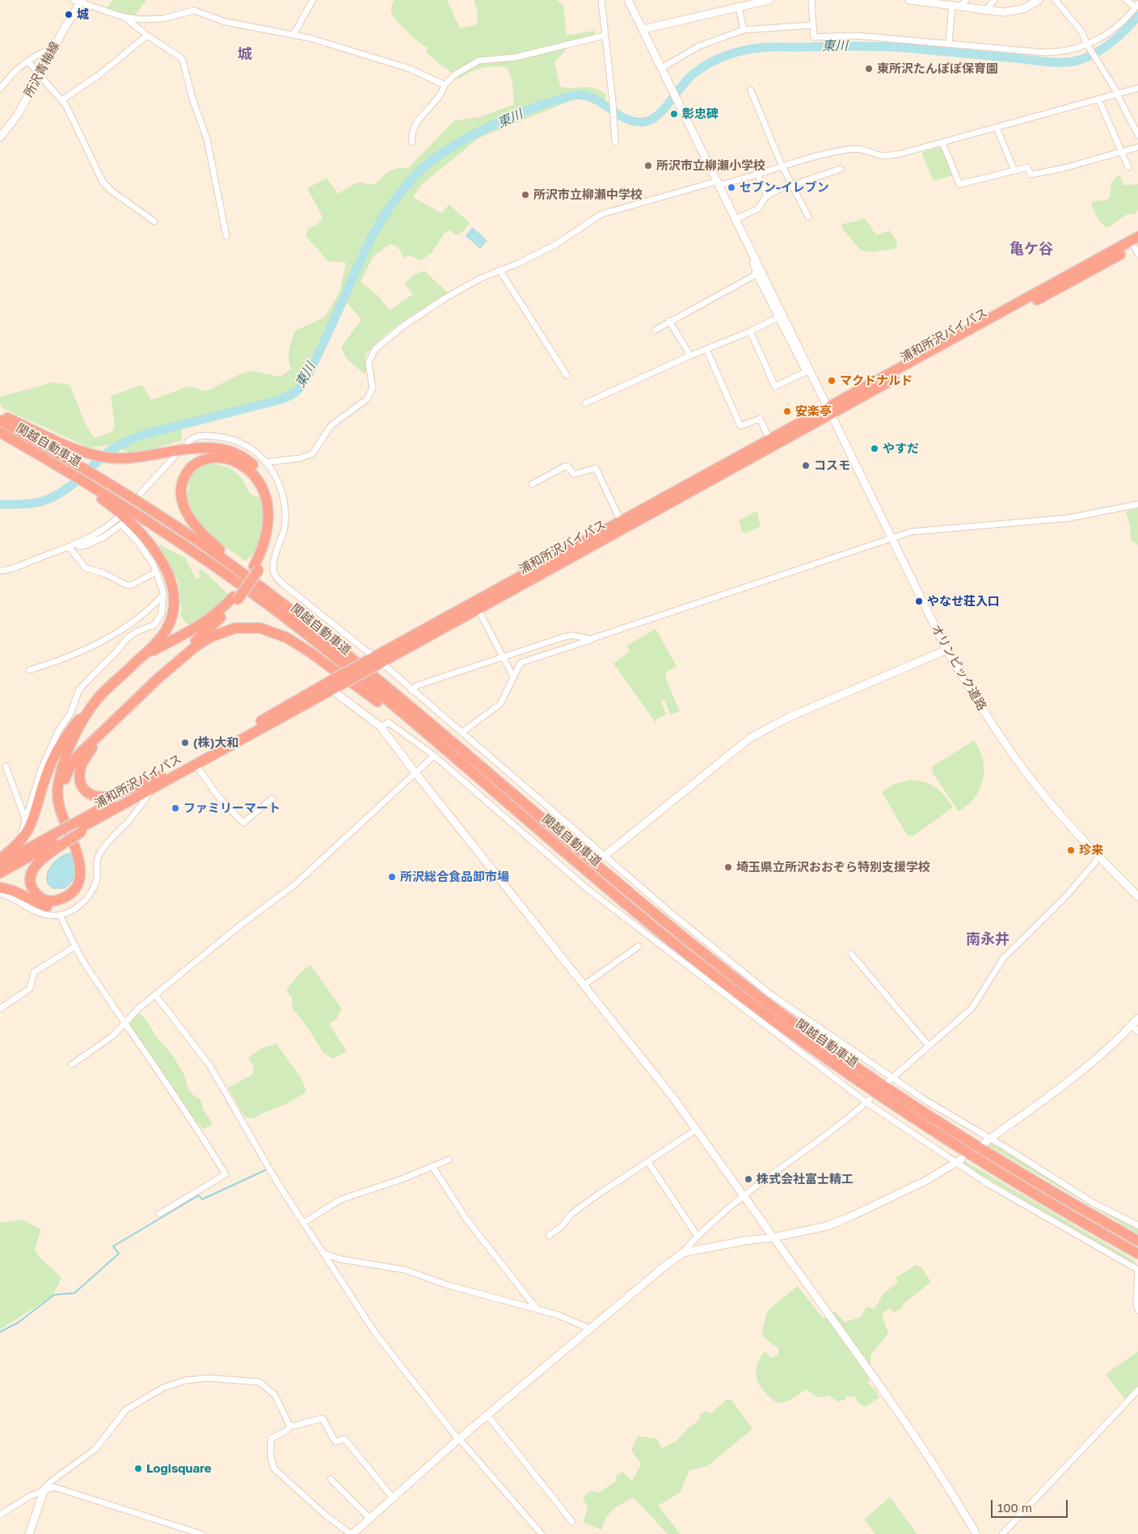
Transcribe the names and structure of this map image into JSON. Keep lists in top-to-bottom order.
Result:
{
  "streets": {
    "highway": ["浦和所沢バイパス", "関越自動車道"],
    "street": ["所沢青梅線", "オリンピック道路"]
  },
  "crossings": [
    ["浦和所沢バイパス", "オリンピック道路"]
  ],
  "districts": ["城", "亀ケ谷", "南永井"],
  "water": ["東川"],
  "places": [
    "城",
    "東所沢たんぽぽ保育園",
    "彰忠碑",
    "所沢市立柳瀬小学校",
    "セブン-イレブン",
    "所沢市立柳瀬中学校",
    "マクドナルド",
    "安楽亭",
    "やすだ",
    "コスモ",
    "やなせ荘入口",
    "(株)大和",
    "ファミリーマート",
    "珍来",
    "埼玉県立所沢おおぞら特別支援学校",
    "所沢総合食品卸市場",
    "株式会社富士精工",
    "Logisquare"
  ],
  "scale_bar": "100 m"
}
